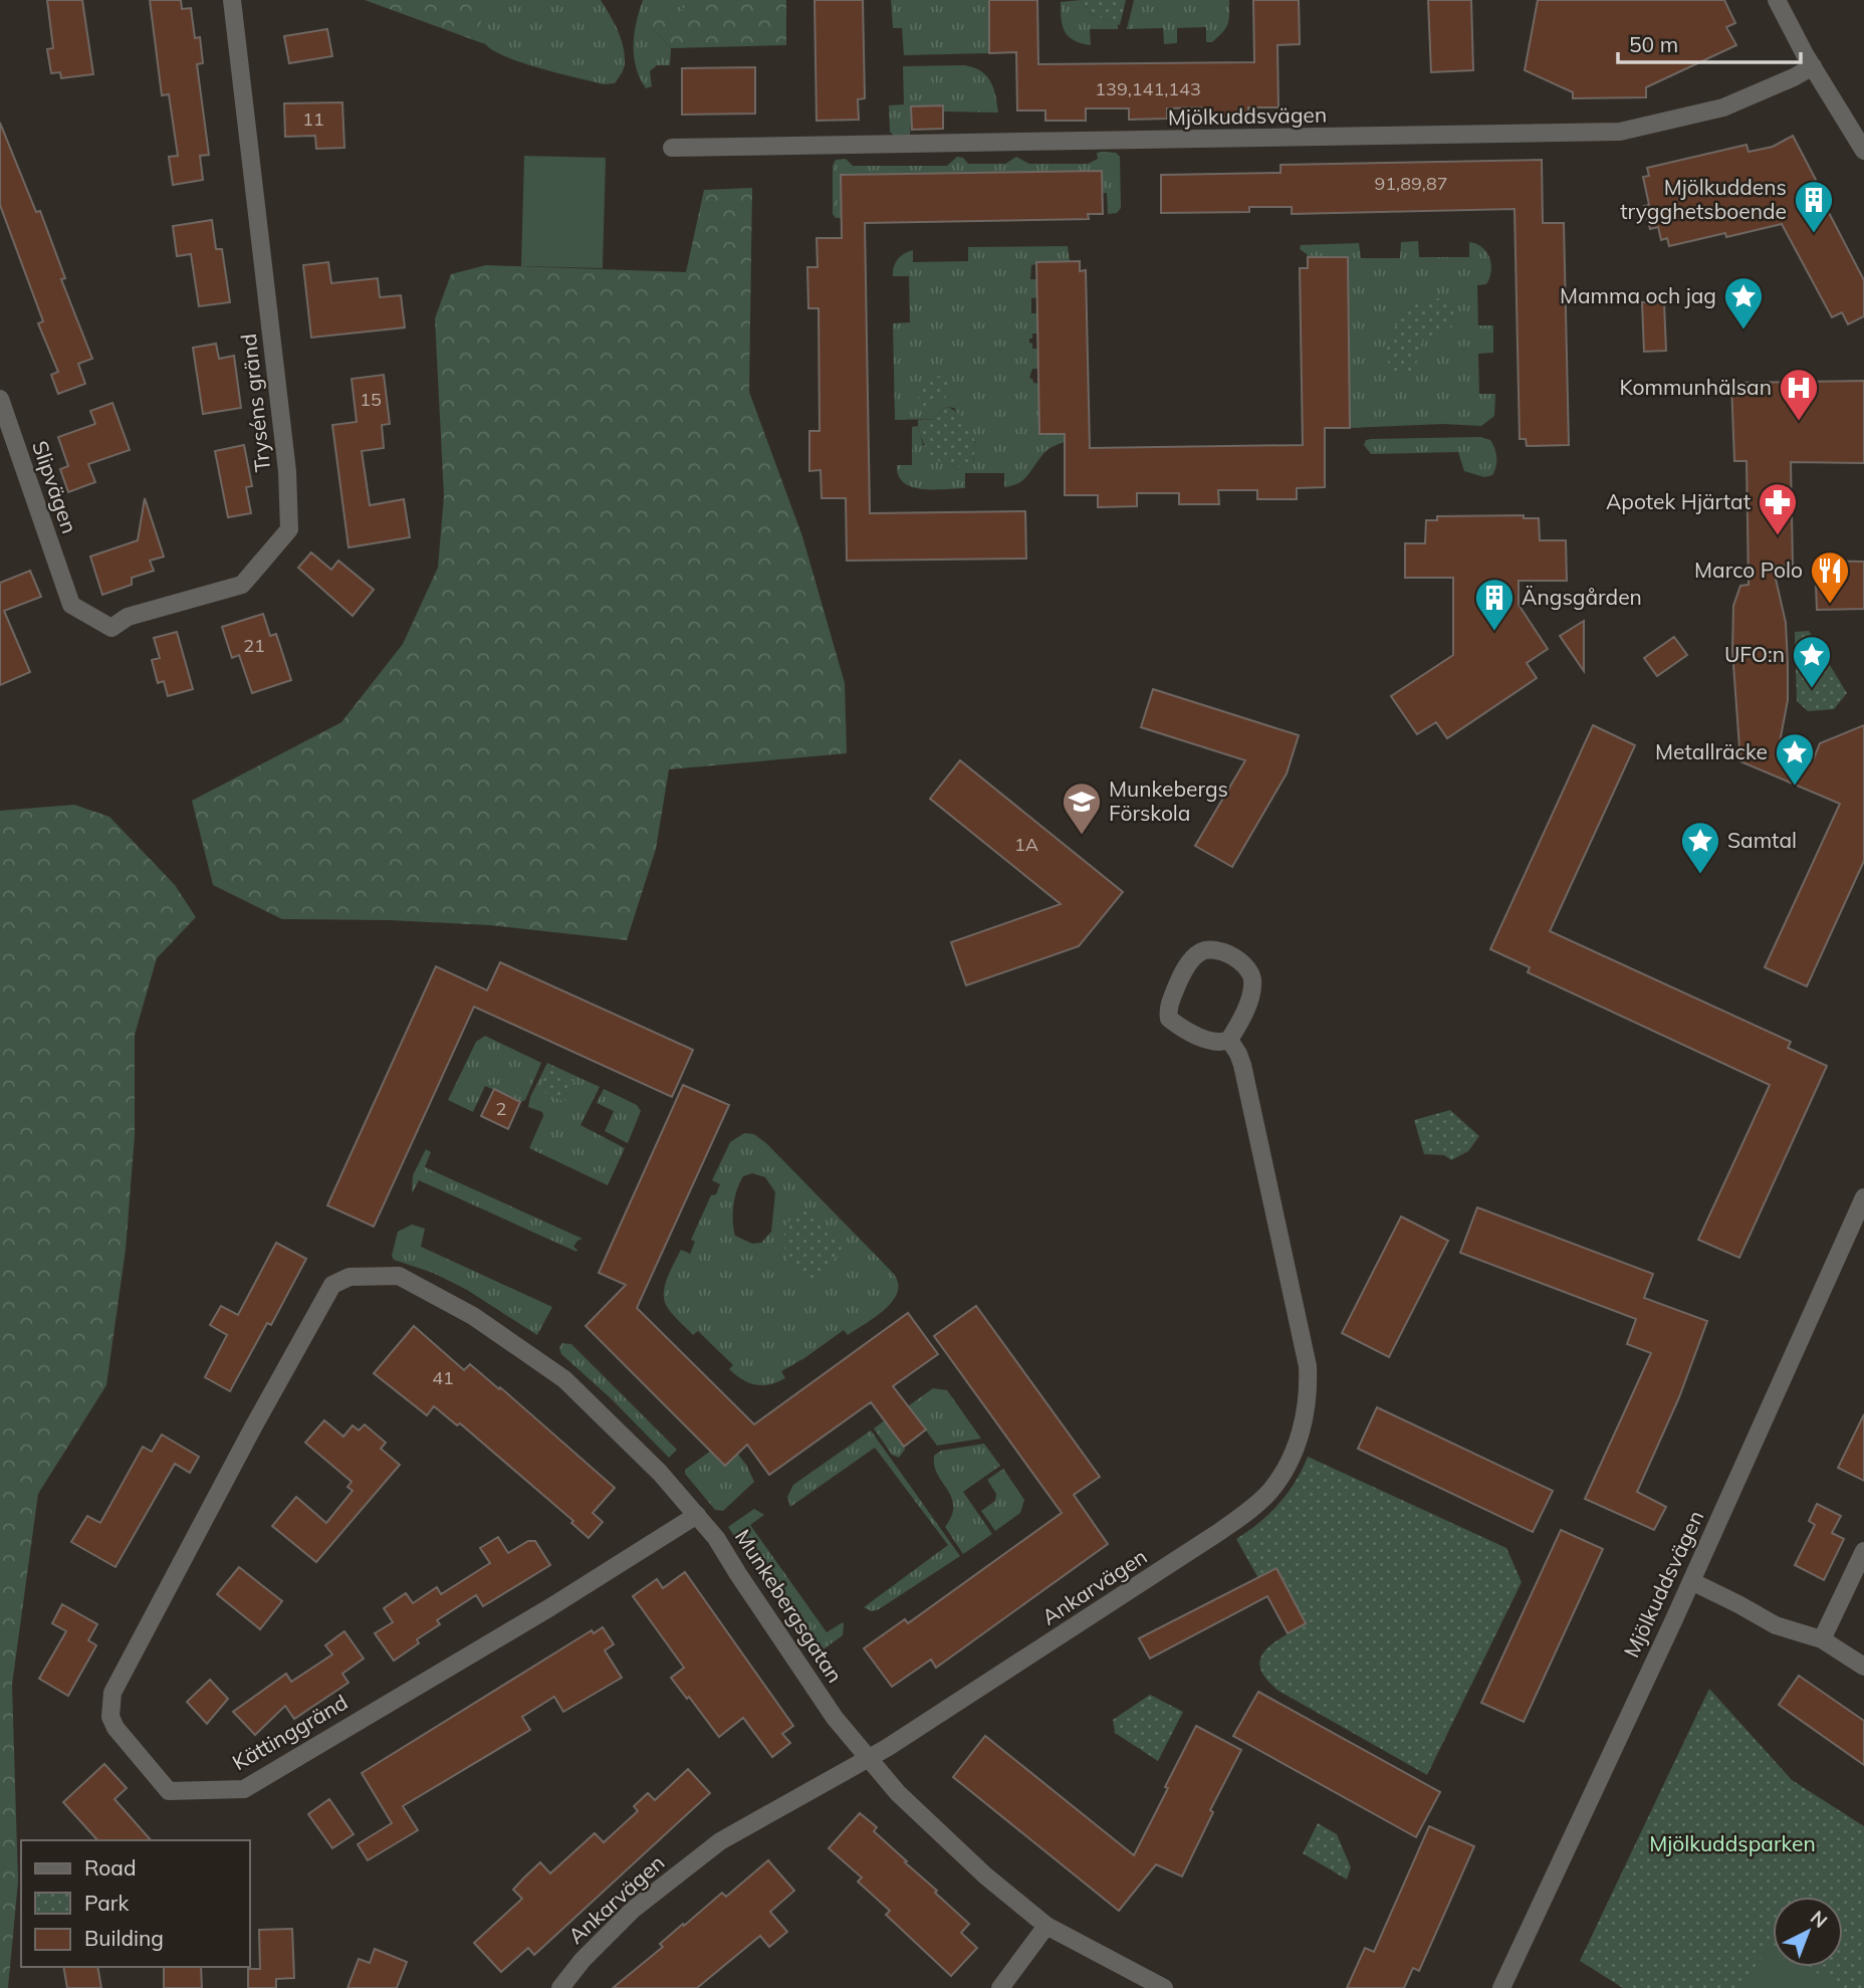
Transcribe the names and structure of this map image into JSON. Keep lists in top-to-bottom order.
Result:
{
  "streets": {
    "street": [
      "Mjölkuddsvägen",
      "Tryséns gränd",
      "Slipvägen",
      "Ankarvägen",
      "Munkebergsgatan",
      "Kättinggränd"
    ]
  },
  "crossings": [
    ["Tryséns gränd", "Slipvägen"],
    ["Ankarvägen", "Munkebergsgatan"],
    ["Munkebergsgatan", "Kättinggränd"]
  ],
  "parks": ["Mjölkuddsparken"],
  "places": {
    "building": ["Mjölkuddens trygghetsboende", "Ängsgården"],
    "place": [
      "Mamma och jag",
      "UFO:n",
      "Metallräcke",
      "Samtal"
    ],
    "hospital": ["Kommunhälsan"],
    "pharmacy": ["Apotek Hjärtat"],
    "restaurant": ["Marco Polo"],
    "school or university": ["Munkebergs Förskola"]
  },
  "house_numbers": [
    "139,141,143",
    "11",
    "91,89,87",
    "15",
    "21",
    "1A",
    "2",
    "41"
  ],
  "legend": ["Road", "Park", "Building"],
  "scale_bar": "50 m",
  "north": "top right"
}
